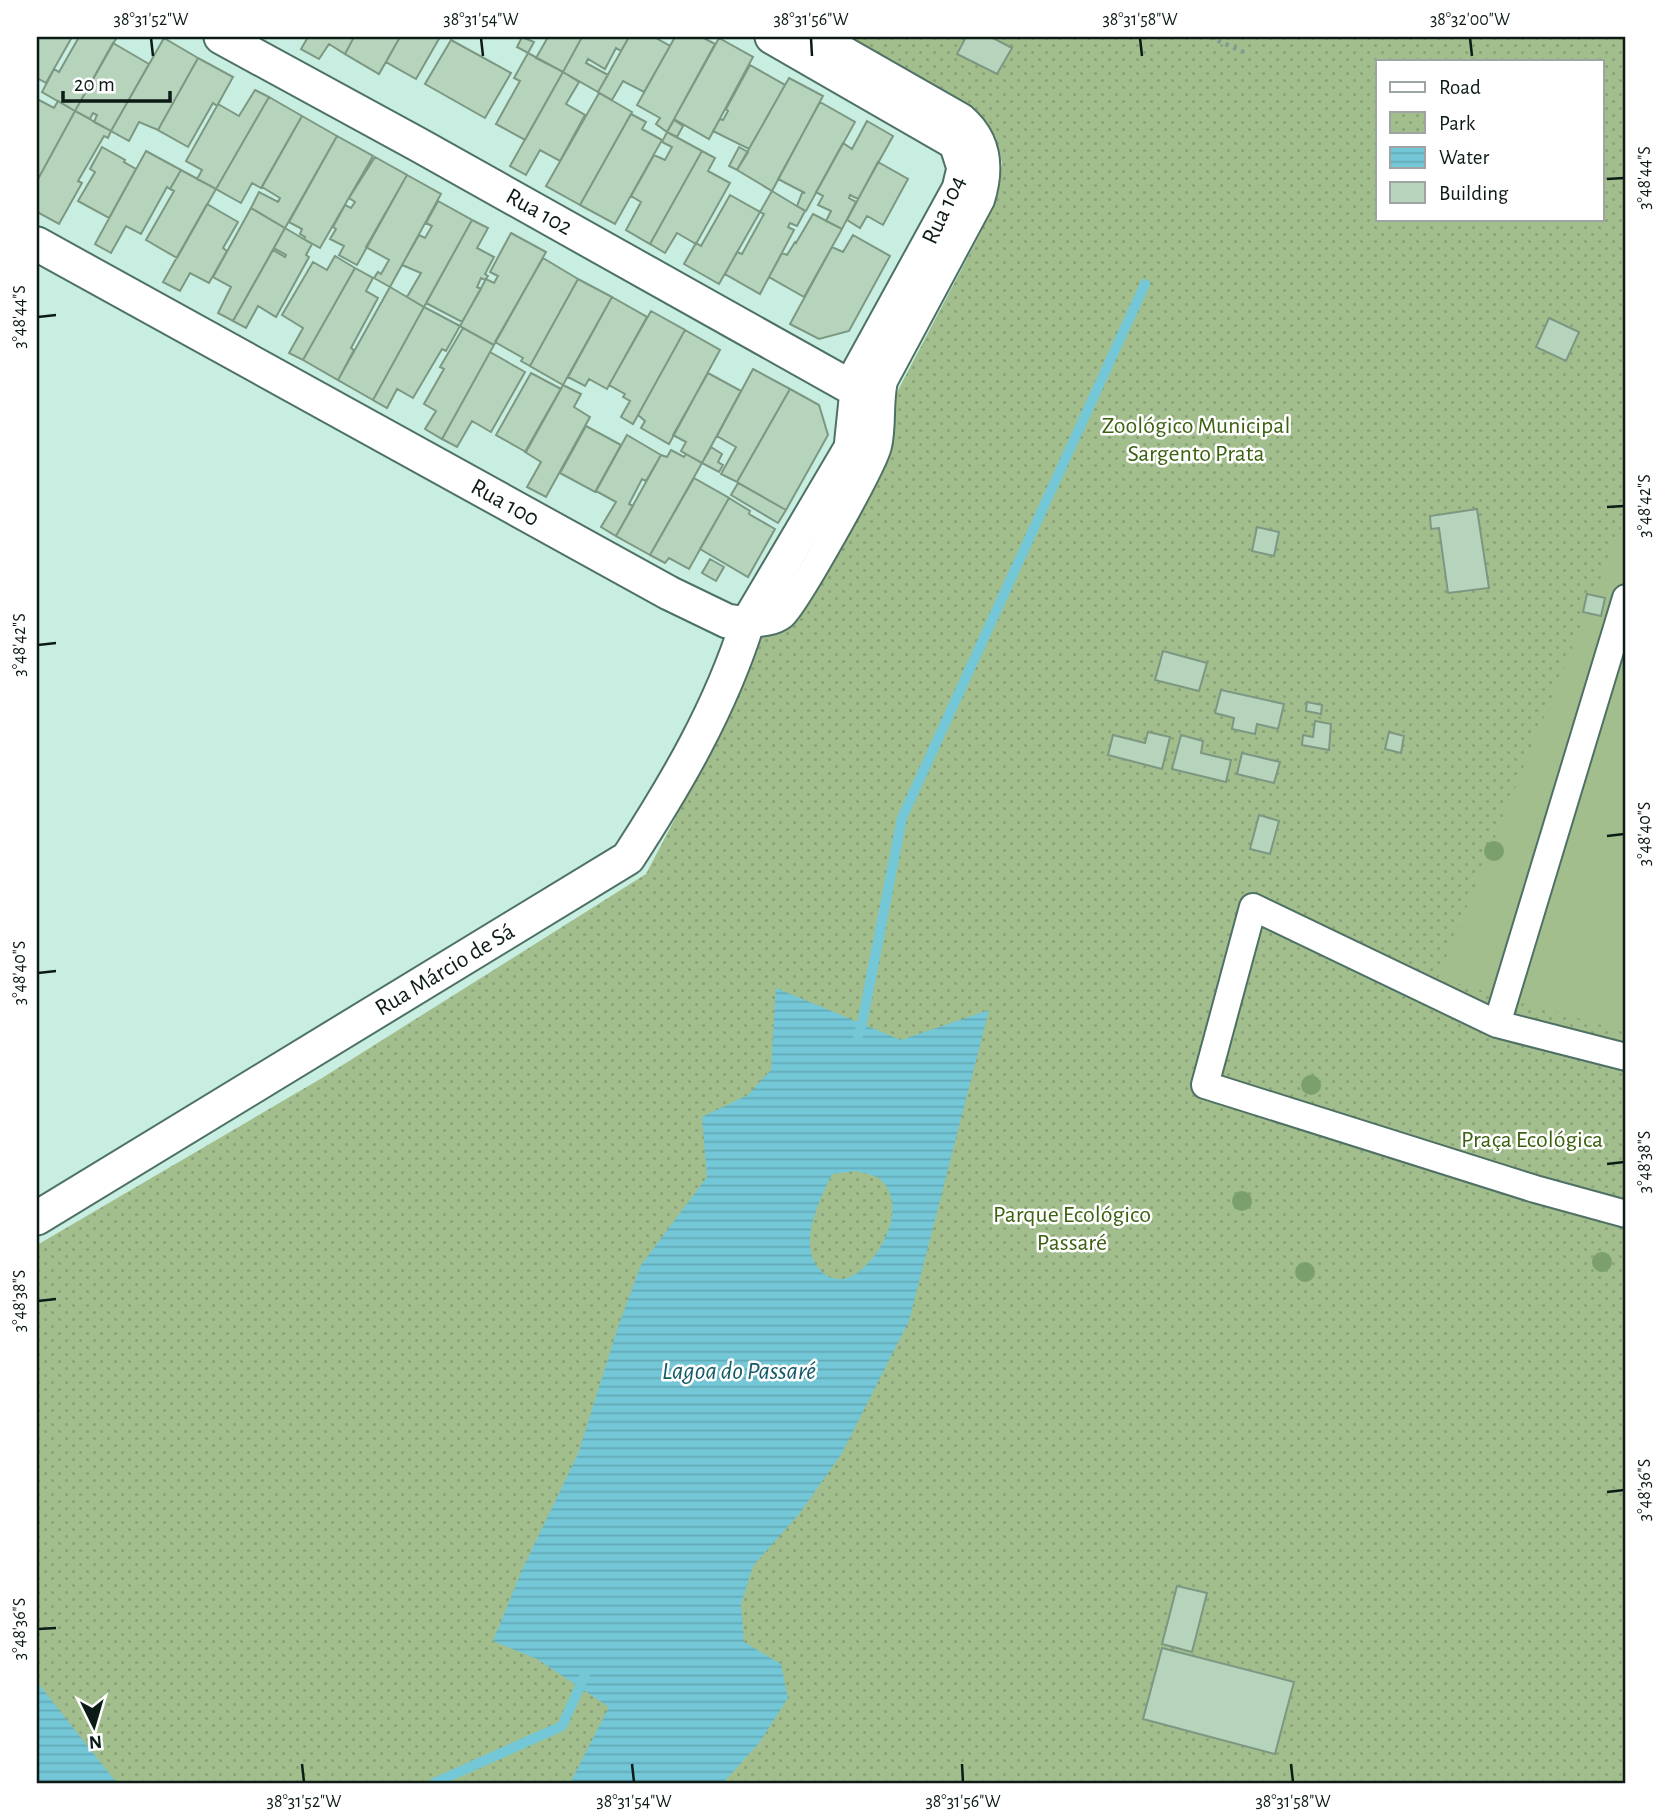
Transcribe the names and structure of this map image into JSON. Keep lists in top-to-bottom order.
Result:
{
  "streets": {
    "street": [
      "Rua 104",
      "Rua 102",
      "Rua 100",
      "Rua Márcio de Sá"
    ]
  },
  "crossings": [
    ["Rua 104", "Rua 102"],
    ["Rua 100", "Rua Márcio de Sá"]
  ],
  "water": ["Lagoa do Passaré"],
  "parks": ["Zoológico Municipal Sargento Prata", "Praça Ecológica", "Parque Ecológico Passaré"],
  "legend": [
    "Road",
    "Park",
    "Water",
    "Building"
  ],
  "scale_bar": "20 m",
  "north": "bottom",
  "coordinates": [
    "38°31'52\"W",
    "38°31'54\"W",
    "38°31'56\"W",
    "38°31'58\"W",
    "38°32'00\"W",
    "3°48'44\"S",
    "3°48'42\"S",
    "3°48'40\"S",
    "3°48'38\"S",
    "3°48'36\"S"
  ]
}
